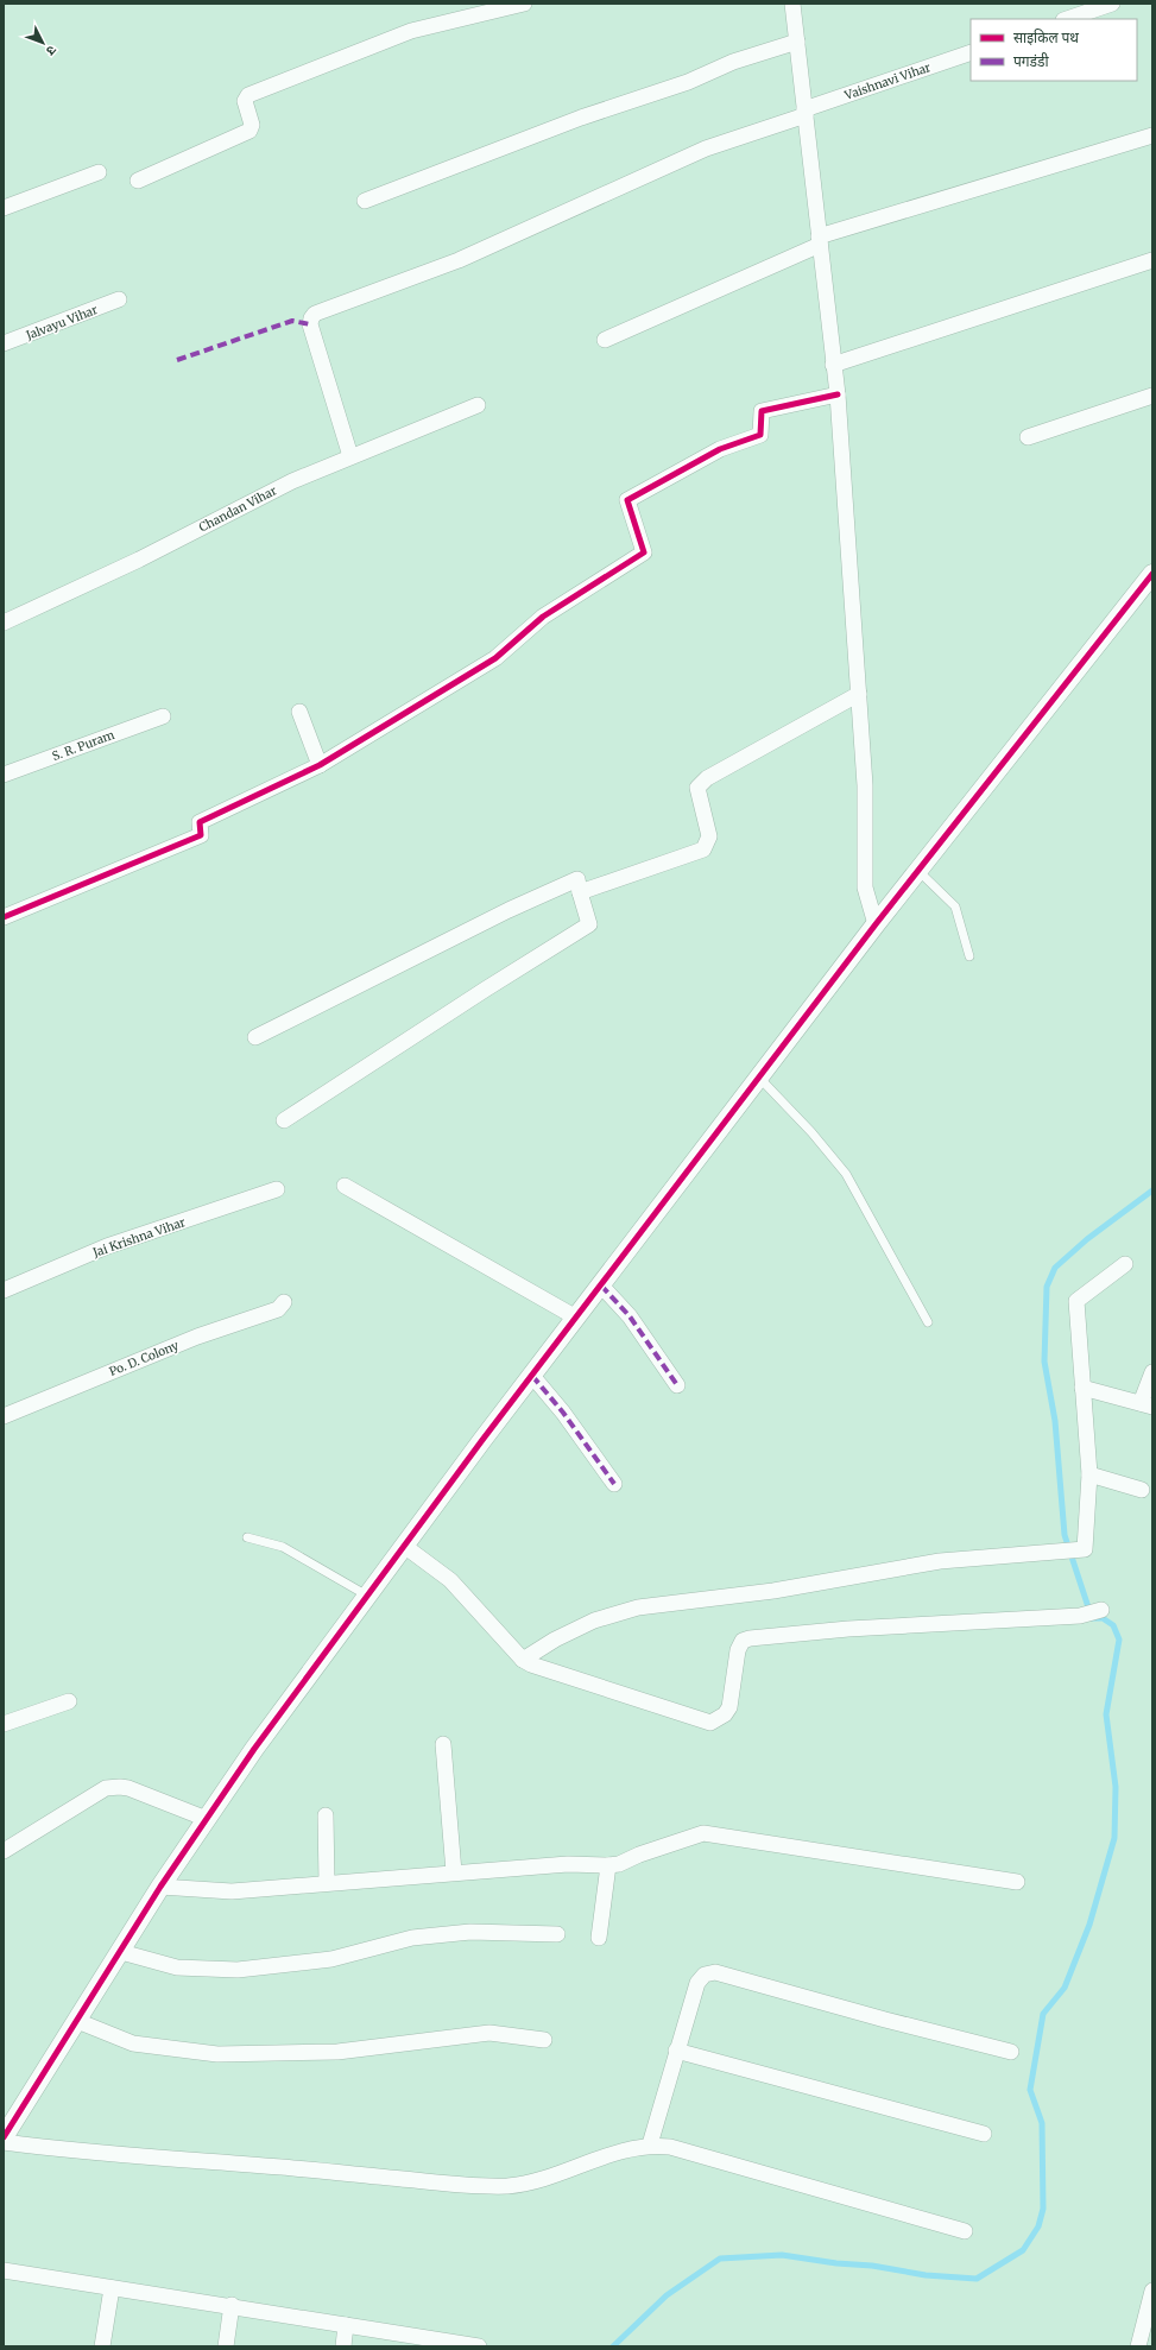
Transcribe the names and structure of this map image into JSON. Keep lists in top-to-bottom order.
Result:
{
  "streets": {
    "street": [
      "Vaishnavi Vihar",
      "Jalvayu Vihar",
      "Chandan Vihar",
      "S. R. Puram",
      "Jai Krishna Vihar",
      "Po. D. Colony"
    ]
  },
  "crossings": [
    ["Vaishnavi Vihar", "Chandan Vihar"]
  ],
  "legend": ["साइकिल पथ", "पगडंडी"],
  "north": "bottom right"
}
